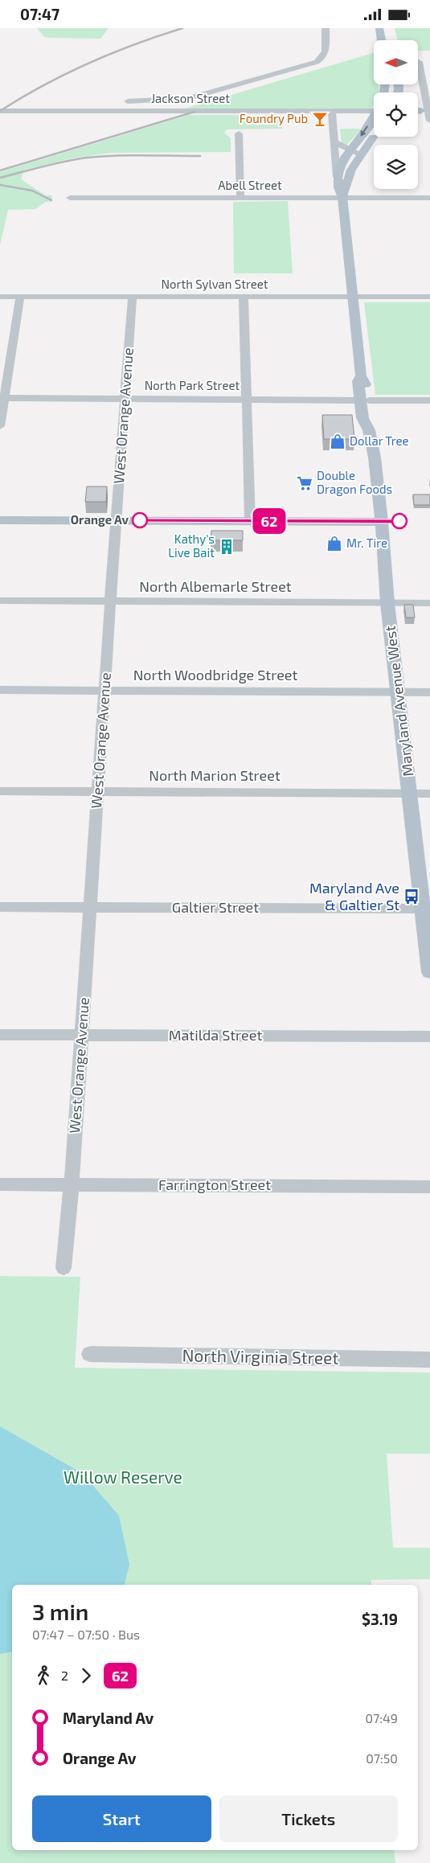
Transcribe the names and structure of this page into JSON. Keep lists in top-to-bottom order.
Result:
{
  "streets": {
    "main road": ["Maryland Avenue West"],
    "street": [
      "Jackson Street",
      "Abell Street",
      "North Sylvan Street",
      "North Park Street",
      "West Orange Avenue",
      "North Albemarle Street",
      "North Woodbridge Street",
      "North Marion Street",
      "Galtier Street",
      "Matilda Street",
      "Farrington Street",
      "North Virginia Street"
    ]
  },
  "crossings": [
    ["Abell Street", "Maryland Avenue West"],
    ["North Sylvan Street", "West Orange Avenue"],
    ["North Sylvan Street", "Maryland Avenue West"],
    ["North Park Street", "West Orange Avenue"],
    ["North Park Street", "Maryland Avenue West"],
    ["West Orange Avenue", "North Albemarle Street"],
    ["West Orange Avenue", "North Woodbridge Street"],
    ["West Orange Avenue", "North Marion Street"],
    ["West Orange Avenue", "Galtier Street"],
    ["West Orange Avenue", "Matilda Street"],
    ["West Orange Avenue", "Farrington Street"],
    ["North Albemarle Street", "Maryland Avenue West"],
    ["North Woodbridge Street", "Maryland Avenue West"],
    ["Maryland Avenue West", "North Marion Street"],
    ["Maryland Avenue West", "Galtier Street"]
  ],
  "parks": ["Willow Reserve"],
  "places": {
    "bar": ["Foundry Pub"],
    "shop": ["Dollar Tree", "Mr. Tire"],
    "supermarket": ["Double Dragon Foods"],
    "other": ["Orange Av"],
    "building": ["Kathy's Live Bait"],
    "bus stop": ["Maryland Ave & Galtier St"]
  },
  "lines": ["bus line 62"],
  "north": "left",
  "page": {
    "status": "07:47",
    "on_map": "62",
    "heading": ["3 min", "07:47 – 07:50 · Bus", "$3.19"],
    "legs": ["2", "62"],
    "list": [
      {
        "name": "Maryland Av",
        "value": "07:49"
      },
      {
        "name": "Orange Av",
        "value": "07:50"
      }
    ],
    "buttons": ["Start", "Tickets"]
  }
}
